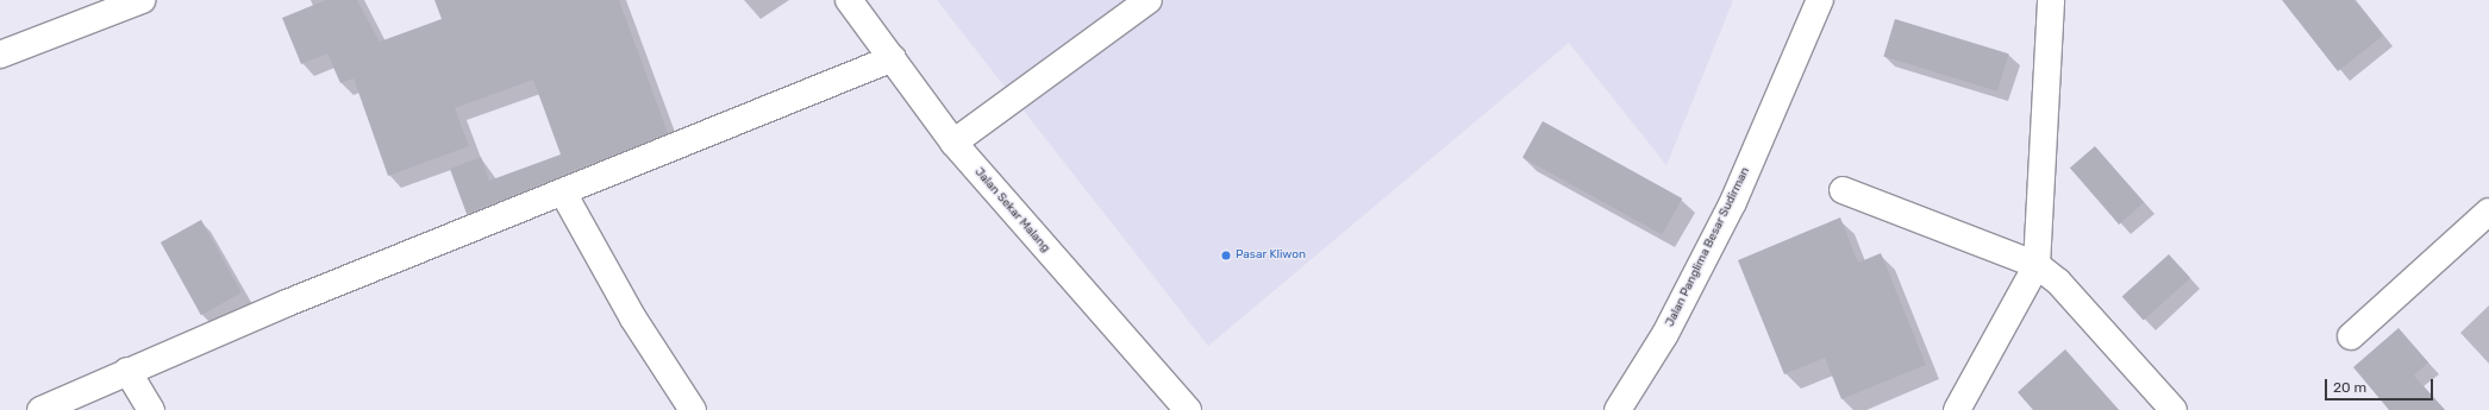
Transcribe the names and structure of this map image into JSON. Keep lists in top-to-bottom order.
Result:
{
  "streets": {
    "street": ["Jalan Sekar Malang", "Jalan Panglima Besar Sudirman"]
  },
  "places": ["Pasar Kliwon"],
  "scale_bar": "20 m"
}
